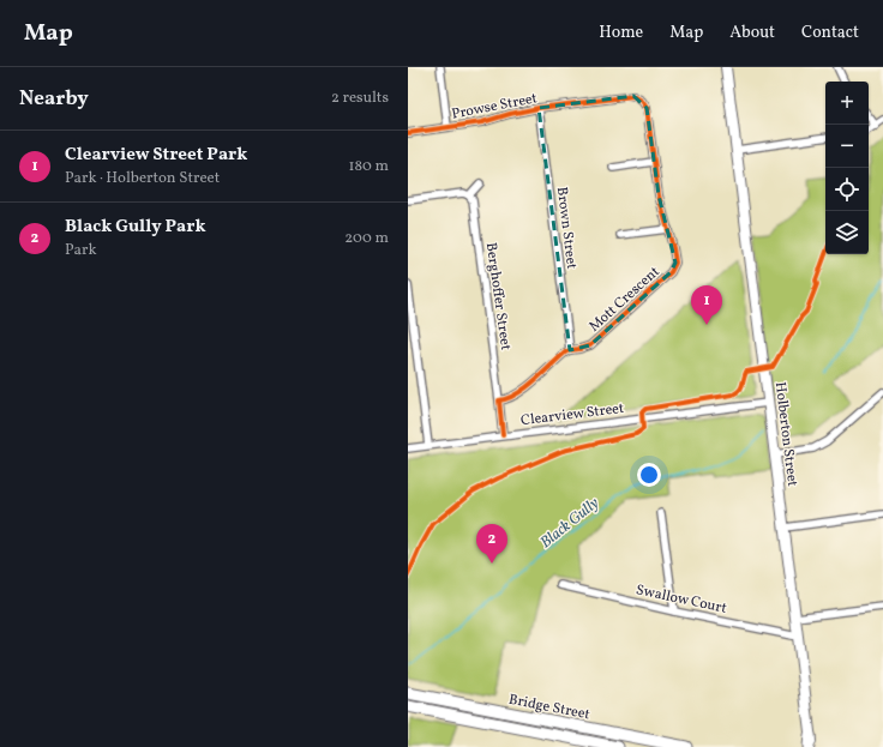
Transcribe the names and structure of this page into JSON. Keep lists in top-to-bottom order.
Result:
{
  "streets": {
    "main road": ["Holberton Street", "Bridge Street"],
    "street": [
      "Prowse Street",
      "Brown Street",
      "Berghoffer Street",
      "Mott Crescent",
      "Clearview Street",
      "Swallow Court"
    ]
  },
  "crossings": [
    ["Prowse Street", "Brown Street"],
    ["Prowse Street", "Mott Crescent"],
    ["Brown Street", "Mott Crescent"],
    ["Berghoffer Street", "Mott Crescent"],
    ["Clearview Street", "Holberton Street"],
    ["Holberton Street", "Swallow Court"]
  ],
  "water": ["Black Gully"],
  "page": {
    "header": "Map",
    "nav": [
      "Home",
      "Map",
      "About",
      "Contact"
    ],
    "heading": ["Nearby", "2 results"],
    "map_buttons": ["+", "−"],
    "list": [
      {
        "mark": "1",
        "name": "Clearview Street Park",
        "note": "Park · Holberton Street",
        "value": "180 m"
      },
      {
        "mark": "2",
        "name": "Black Gully Park",
        "note": "Park",
        "value": "200 m"
      }
    ],
    "pins": ["1", "2"]
  }
}
